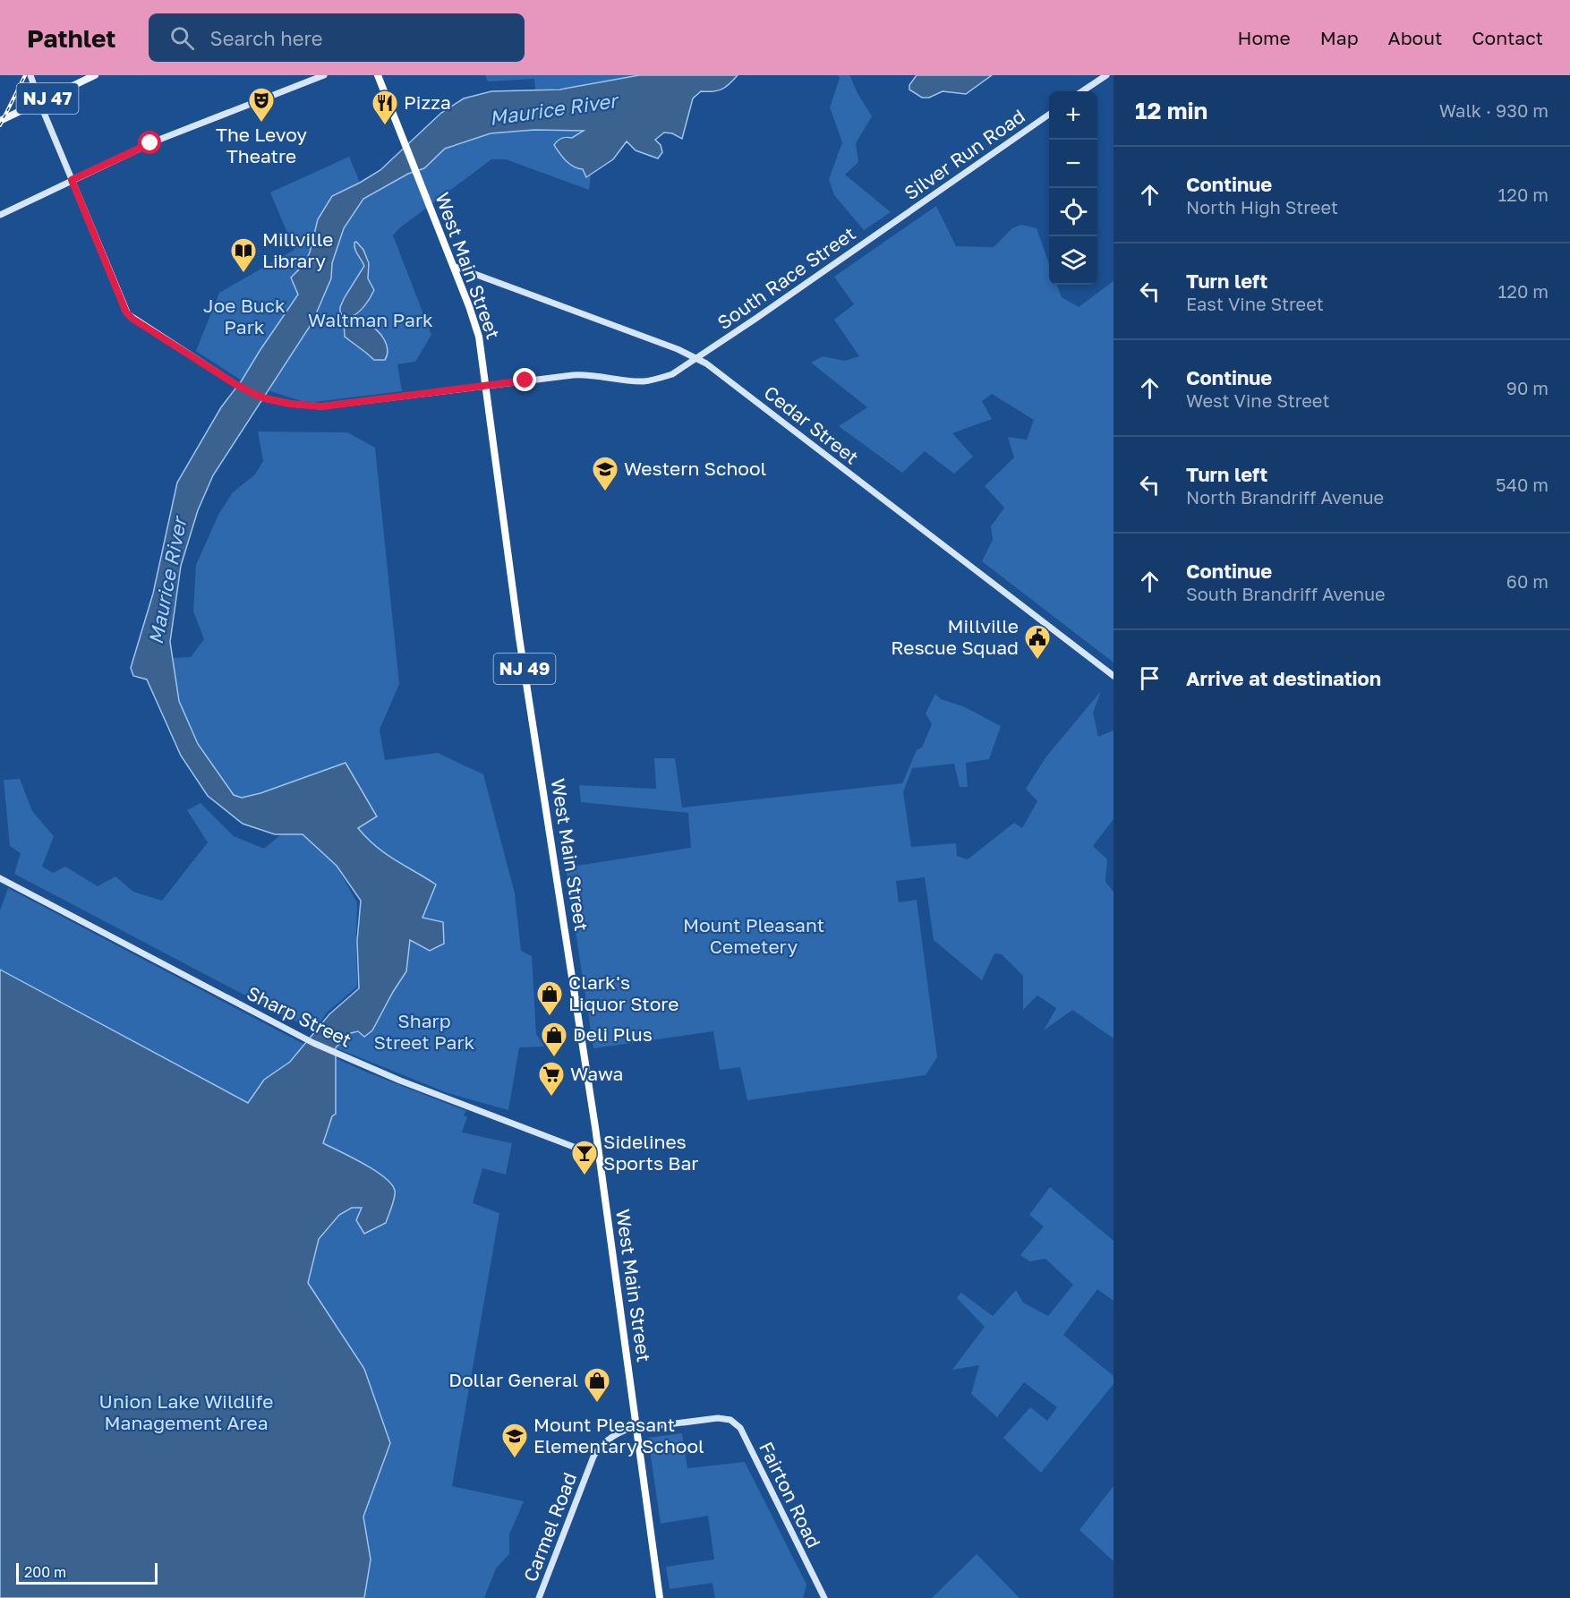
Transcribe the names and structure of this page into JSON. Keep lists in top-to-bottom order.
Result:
{
  "streets": {
    "highway": ["West Main Street", "NJ 49"],
    "main road": [
      "NJ 47",
      "Silver Run Road",
      "South Race Street",
      "Cedar Street",
      "Sharp Street",
      "Fairton Road",
      "Carmel Road"
    ]
  },
  "crossings": [
    ["Silver Run Road", "South Race Street"],
    ["West Main Street", "South Race Street"],
    ["West Main Street", "Cedar Street"],
    ["West Main Street", "Sharp Street"],
    ["West Main Street", "Carmel Road"],
    ["South Race Street", "Cedar Street"],
    ["Fairton Road", "Carmel Road"]
  ],
  "water": ["Maurice River"],
  "parks": [
    "Joe Buck Park",
    "Waltman Park",
    "Mount Pleasant Cemetery",
    "Sharp Street Park",
    "Union Lake Wildlife Management Area"
  ],
  "places": {
    "theatre": ["The Levoy Theatre"],
    "restaurant": ["Pizza"],
    "library": ["Millville Library"],
    "school or university": ["Western School", "Mount Pleasant Elementary School"],
    "public building": ["Millville Rescue Squad"],
    "shop": ["Clark's Liquor Store", "Deli Plus", "Dollar General"],
    "supermarket": ["Wawa"],
    "bar": ["Sidelines Sports Bar"]
  },
  "scale_bar": "200 m",
  "page": {
    "header": "Pathlet",
    "search": "Search here",
    "nav": [
      "Home",
      "Map",
      "About",
      "Contact"
    ],
    "heading": ["12 min", "Walk · 930 m"],
    "map_buttons": ["+", "−"],
    "list": [
      ["Continue", "North High Street", "120 m"],
      ["Turn left", "East Vine Street", "120 m"],
      ["Continue", "West Vine Street", "90 m"],
      ["Turn left", "North Brandriff Avenue", "540 m"],
      ["Continue", "South Brandriff Avenue", "60 m"],
      "Arrive at destination"
    ],
    "scale": "200 m"
  }
}
